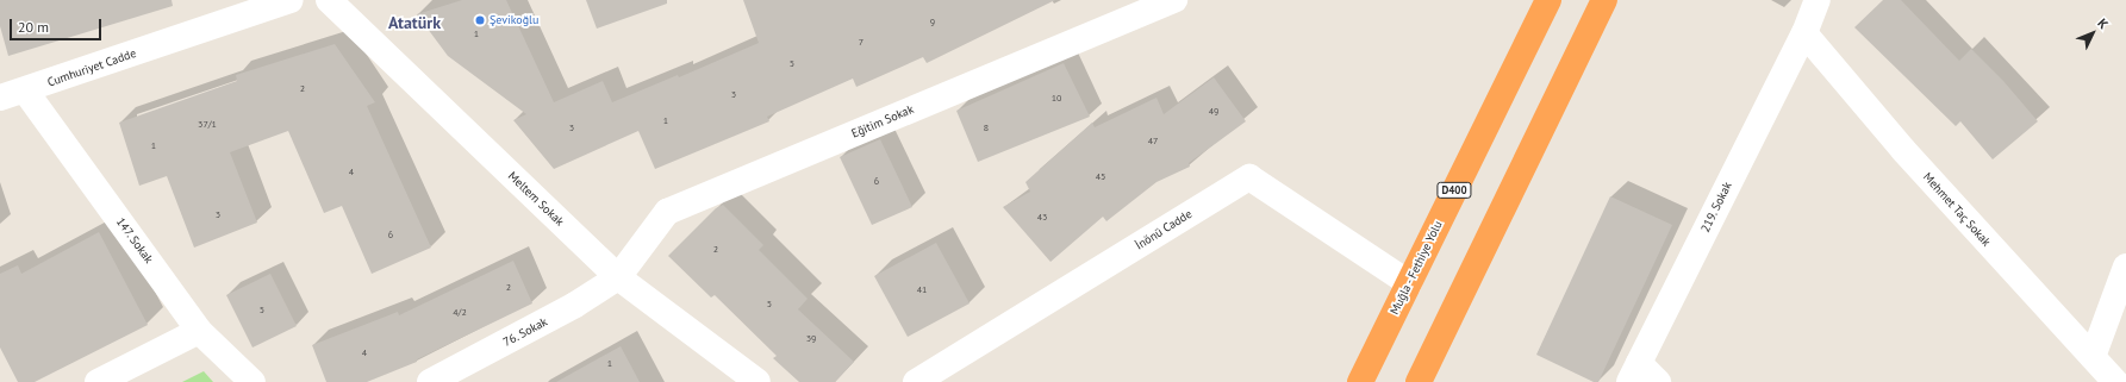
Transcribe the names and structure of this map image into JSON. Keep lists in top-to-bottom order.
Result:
{
  "streets": {
    "highway": ["D400", "Muğla - Fethiye Yolu"],
    "street": [
      "Cumhuriyet Cadde",
      "Eğitim Sokak",
      "Meltem Sokak",
      "219. Sokak",
      "Mehmet Taç Sokak",
      "İnönü Cadde",
      "147. Sokak",
      "76. Sokak"
    ]
  },
  "crossings": [
    ["Cumhuriyet Cadde", "147. Sokak"],
    ["Eğitim Sokak", "Meltem Sokak"],
    ["Eğitim Sokak", "76. Sokak"],
    ["Meltem Sokak", "76. Sokak"],
    ["219. Sokak", "Mehmet Taç Sokak"],
    ["İnönü Cadde", "Muğla - Fethiye Yolu"]
  ],
  "districts": ["Atatürk"],
  "places": ["Şevikoğlu"],
  "house_numbers": [
    "9",
    "1",
    "7",
    "5",
    "2",
    "3",
    "10",
    "49",
    "1",
    "37/1",
    "3",
    "8",
    "47",
    "1",
    "4",
    "45",
    "6",
    "3",
    "43",
    "6",
    "2",
    "2",
    "41",
    "5",
    "5",
    "4/2",
    "39",
    "4",
    "1"
  ],
  "scale_bar": "20 m",
  "north": "top right"
}
